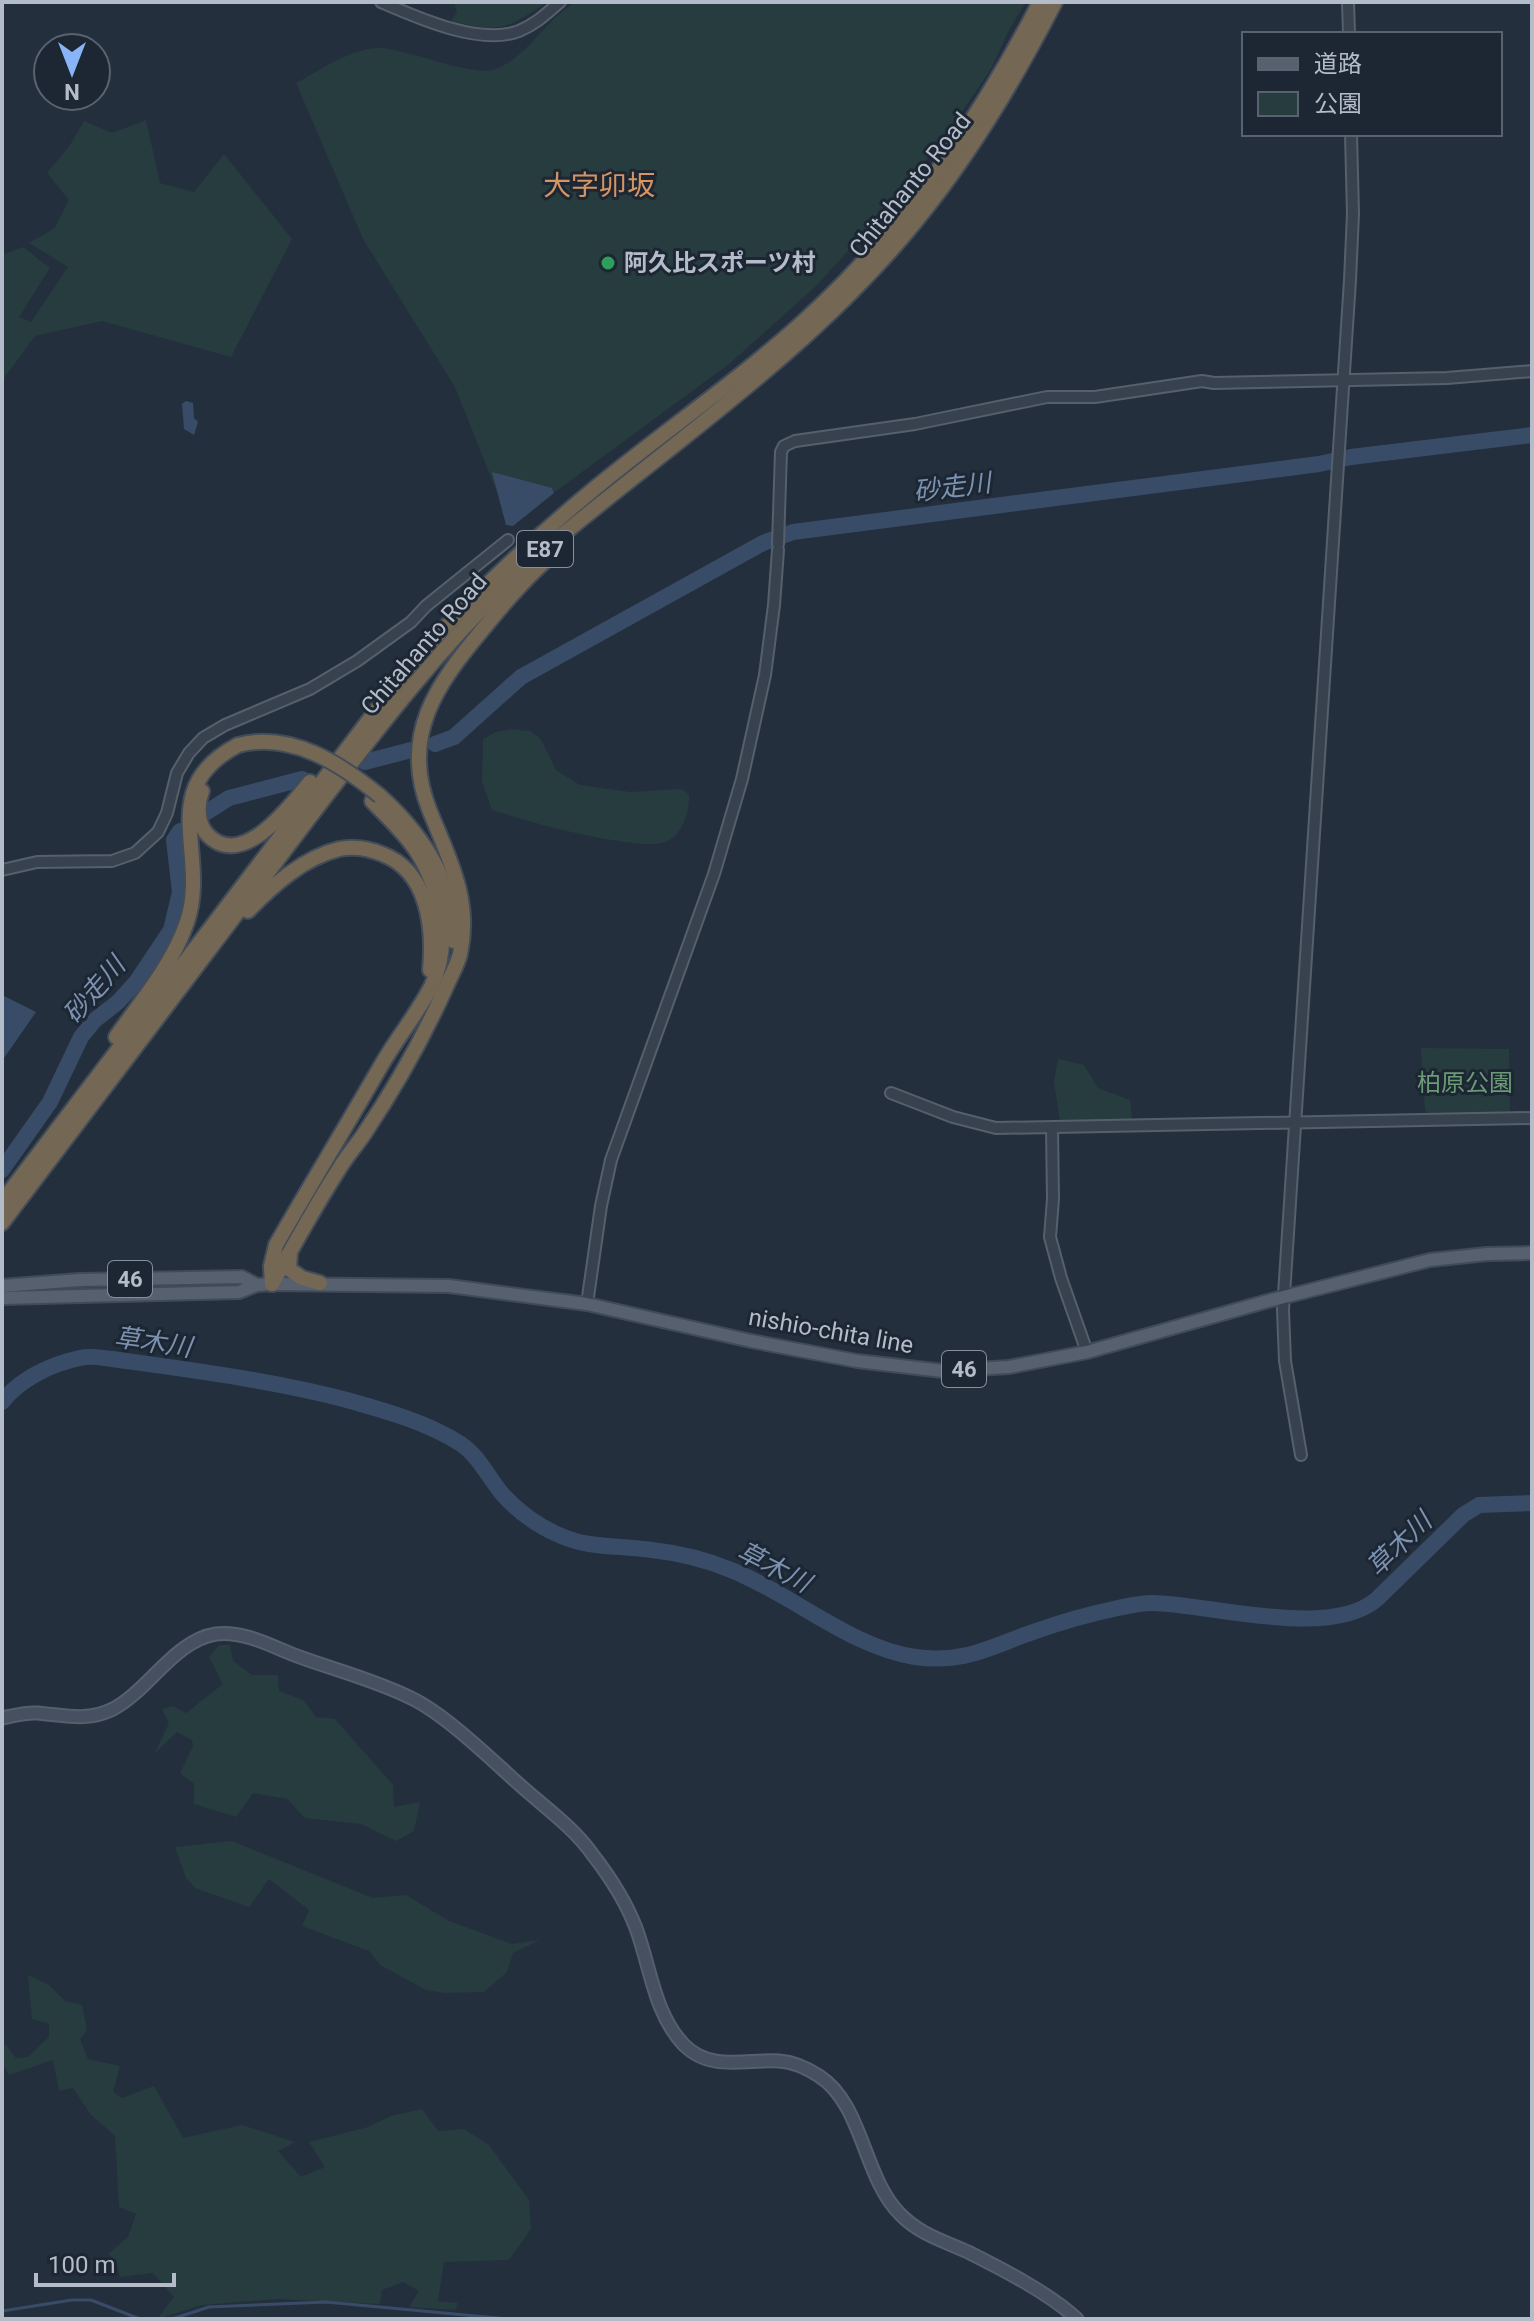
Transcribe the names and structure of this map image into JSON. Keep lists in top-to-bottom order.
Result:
{
  "streets": {
    "highway": ["Chitahanto Road", "E87"],
    "main road": ["46", "nishio-chita line"]
  },
  "districts": ["大字卯坂"],
  "water": ["砂走川", "草木川"],
  "parks": ["柏原公園"],
  "places": ["阿久比スポーツ村"],
  "legend": ["道路", "公園"],
  "scale_bar": "100 m",
  "north": "bottom"
}
